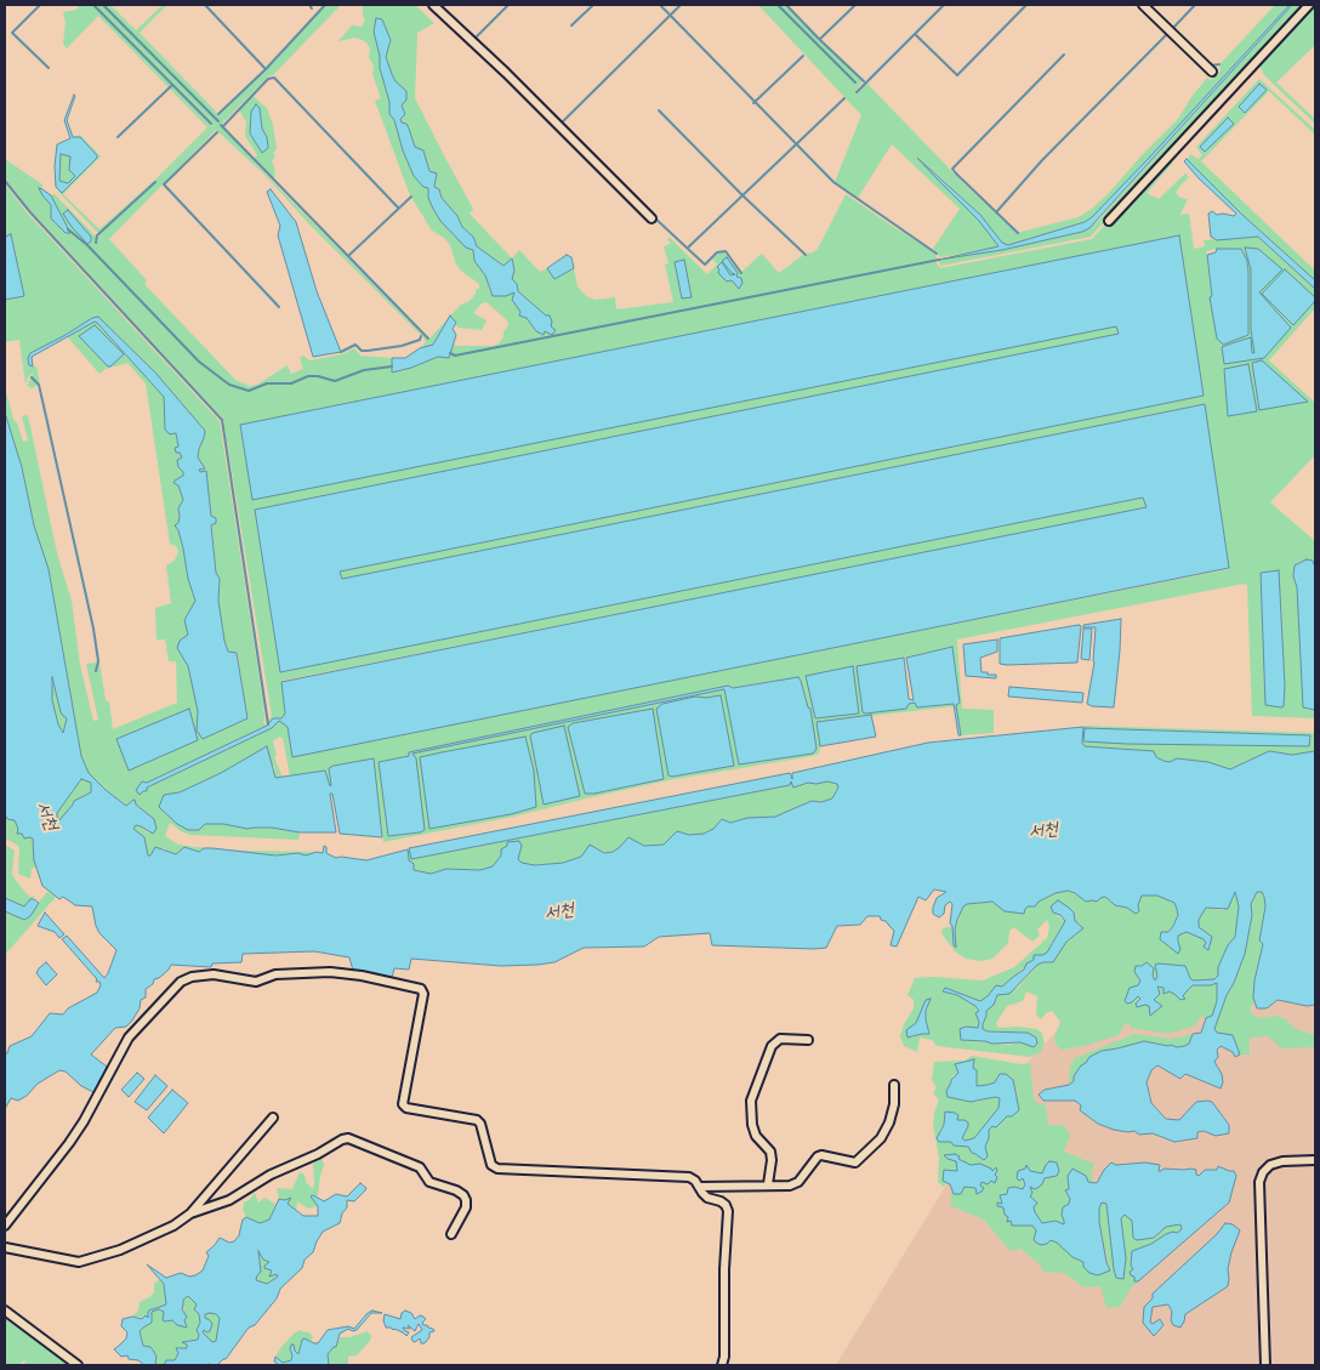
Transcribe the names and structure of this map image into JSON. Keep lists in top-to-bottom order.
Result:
{
  "water": ["서천"]
}
